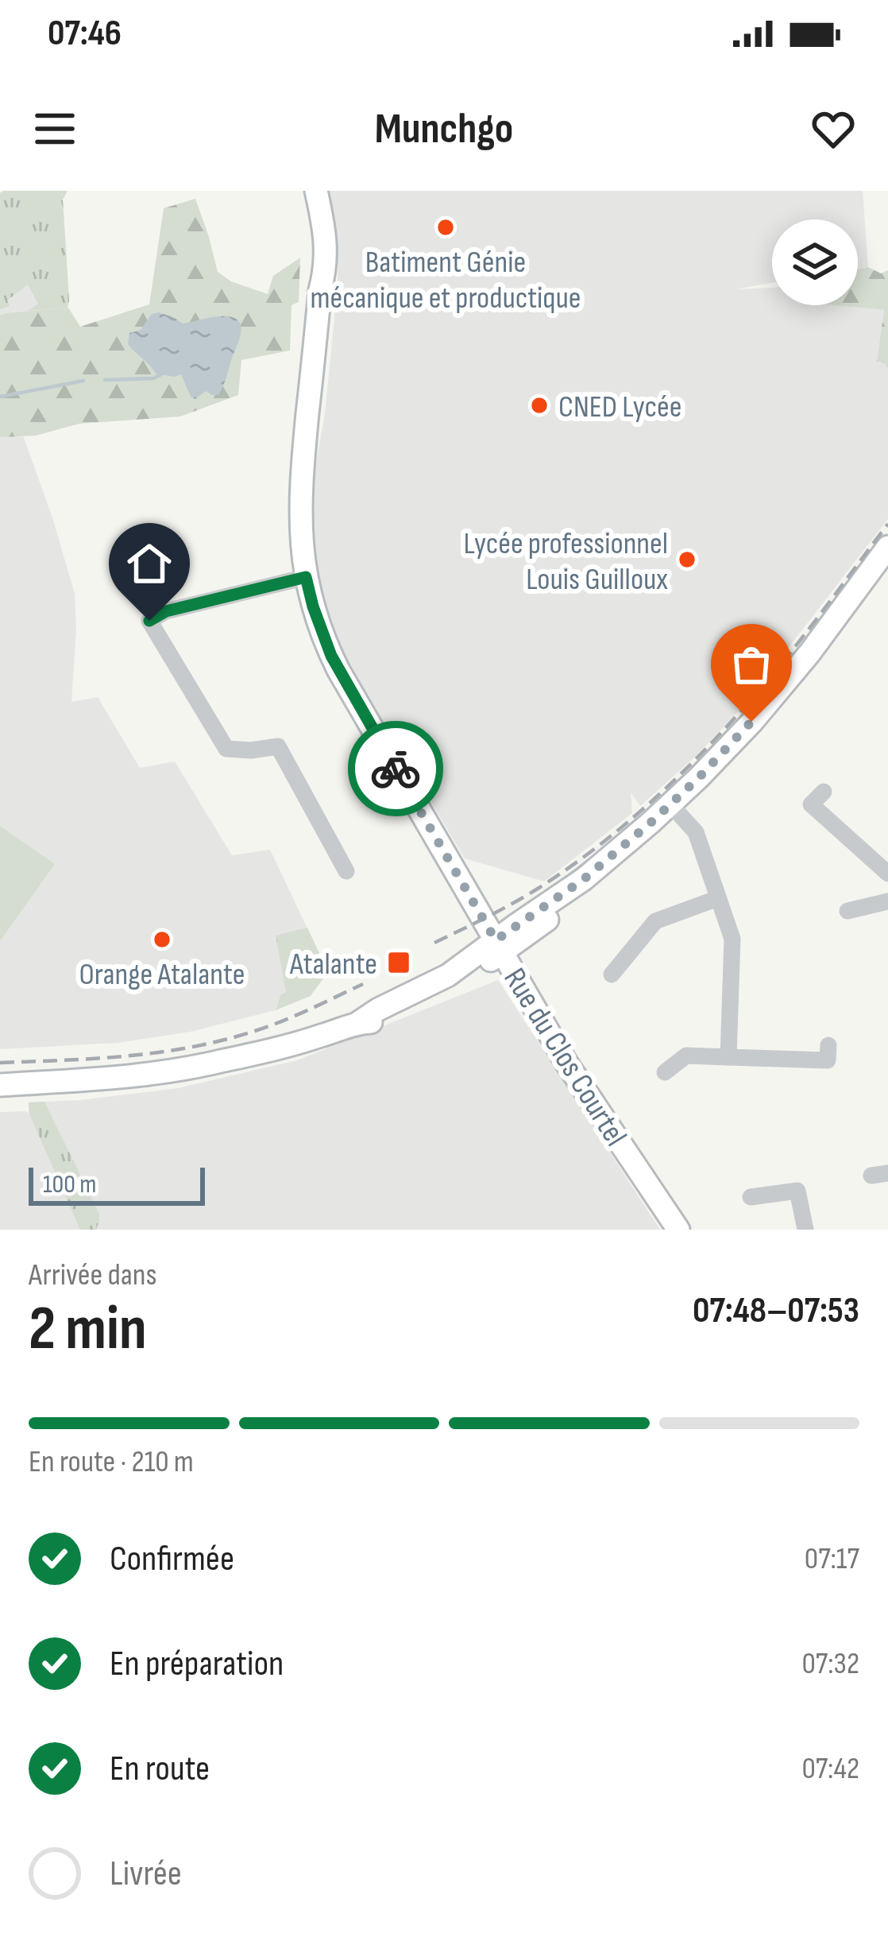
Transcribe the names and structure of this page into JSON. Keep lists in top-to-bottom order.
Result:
{
  "streets": {
    "main road": ["Rue du Clos Courtel"]
  },
  "places": {
    "other": [
      "Batiment Génie mécanique et productique",
      "CNED Lycée",
      "Lycée professionnel Louis Guilloux",
      "Orange Atalante"
    ],
    "transit": ["Atalante"]
  },
  "scale_bar": "100 m",
  "page": {
    "status": "07:46",
    "header": "Munchgo",
    "scale": "100 m",
    "heading": ["2 min", "Arrivée dans", "07:48–07:53"],
    "bar": "En route · 210 m",
    "list": [
      ["Confirmée", "07:17"],
      ["En préparation", "07:32"],
      ["En route", "07:42"],
      "Livrée"
    ]
  }
}
